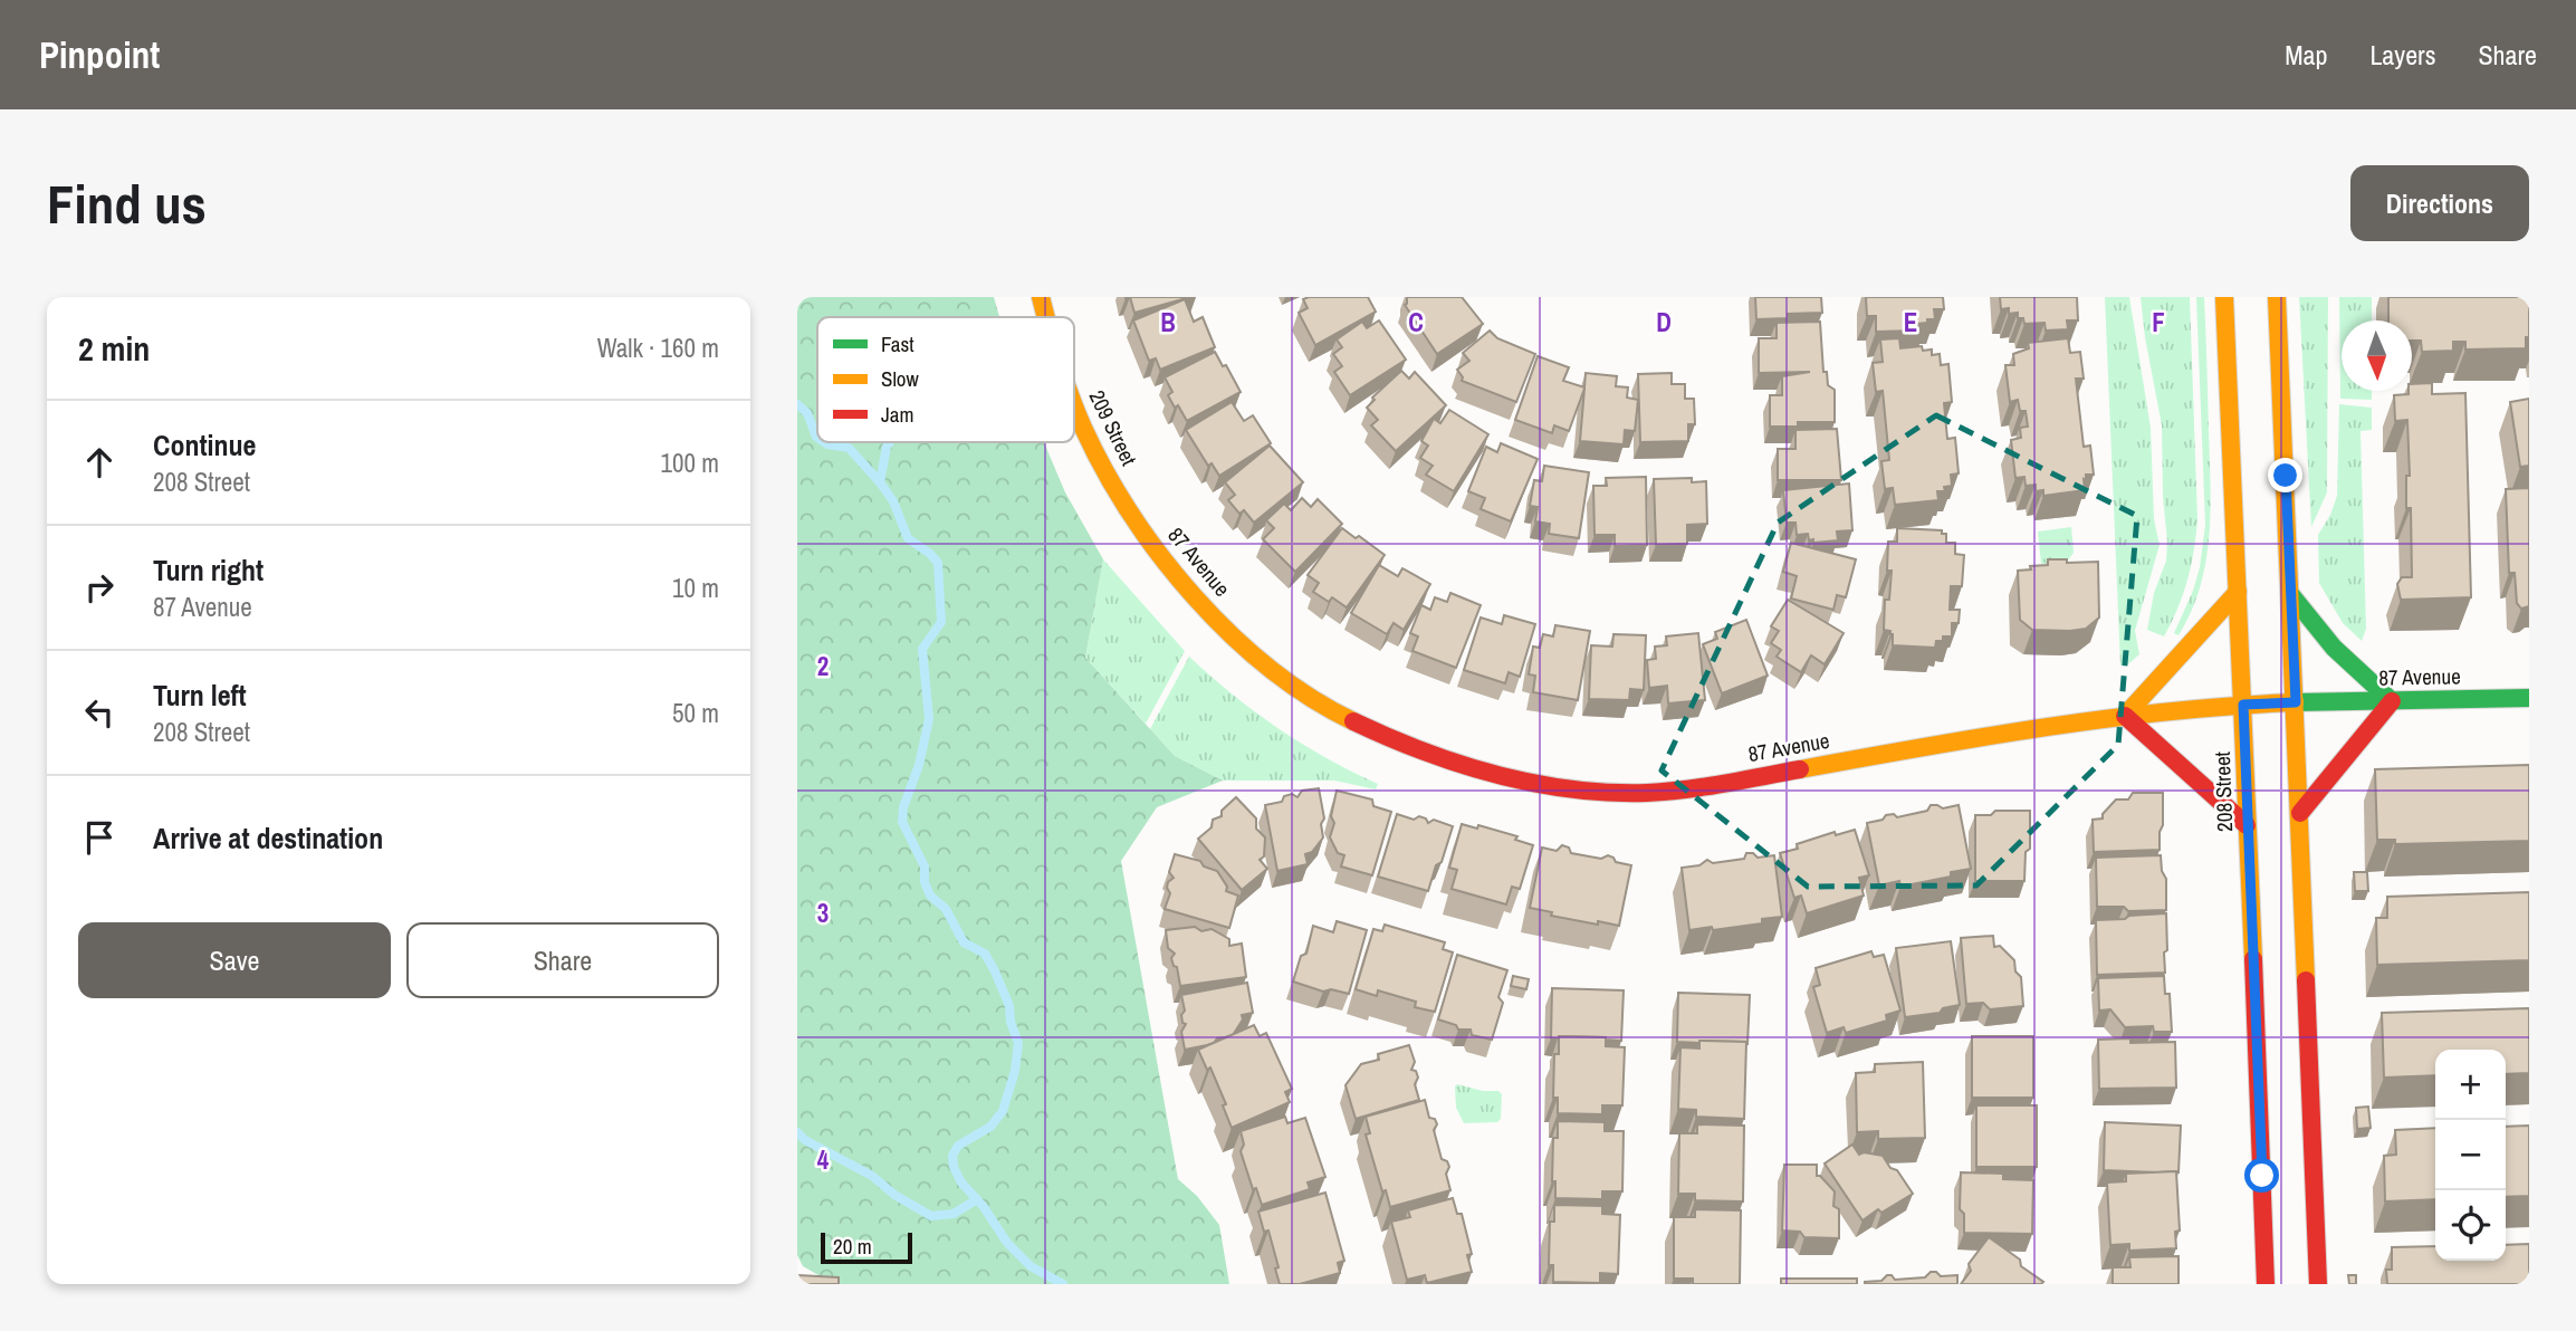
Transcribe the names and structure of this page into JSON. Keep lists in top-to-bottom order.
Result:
{
  "streets": {
    "main road": ["209 Street", "87 Avenue", "208 Street"]
  },
  "crossings": [
    ["209 Street", "87 Avenue"],
    ["87 Avenue", "208 Street"]
  ],
  "legend": ["Fast", "Slow", "Jam"],
  "scale_bar": "20 m",
  "north": "bottom",
  "page": {
    "header": "Pinpoint",
    "nav": ["Map", "Layers", "Share"],
    "buttons": [
      "Directions",
      ["Save", "Share"]
    ],
    "title": "Find us",
    "heading": ["2 min", "Walk · 160 m"],
    "list": [
      ["Continue", "208 Street", "100 m"],
      ["Turn right", "87 Avenue", "10 m"],
      ["Turn left", "208 Street", "50 m"],
      "Arrive at destination"
    ],
    "map_buttons": ["+", "−"],
    "scale": "20 m"
  },
  "grid": {
    "columns": [
      "B",
      "C",
      "D",
      "E",
      "F"
    ],
    "rows": ["2", "3", "4"]
  }
}
